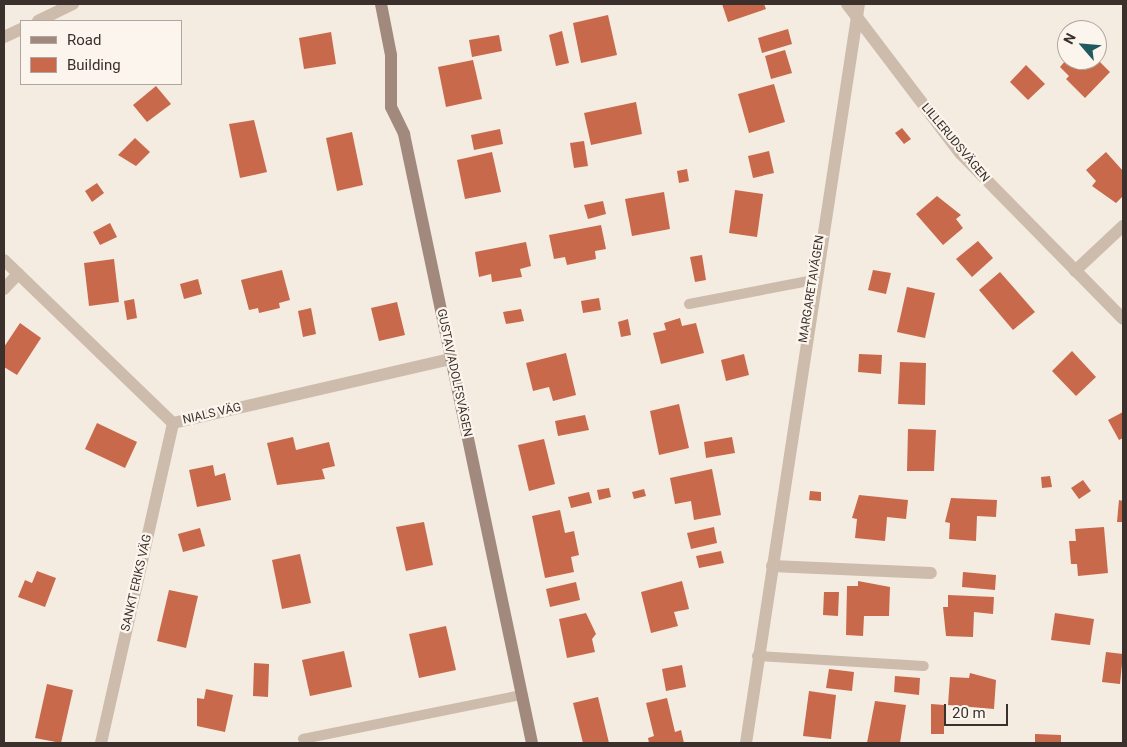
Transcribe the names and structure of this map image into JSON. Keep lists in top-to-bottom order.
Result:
{
  "streets": {
    "street": [
      "LILLERUDSVÄGEN",
      "MARGARETAVÄGEN",
      "GUSTAV ADOLFSVÄGEN",
      "NIALS VÄG",
      "SANKT ERIKS VÄG"
    ]
  },
  "crossings": [
    ["LILLERUDSVÄGEN", "MARGARETAVÄGEN"],
    ["GUSTAV ADOLFSVÄGEN", "NIALS VÄG"],
    ["NIALS VÄG", "SANKT ERIKS VÄG"]
  ],
  "legend": ["Road", "Building"],
  "scale_bar": "20 m",
  "north": "top left"
}
